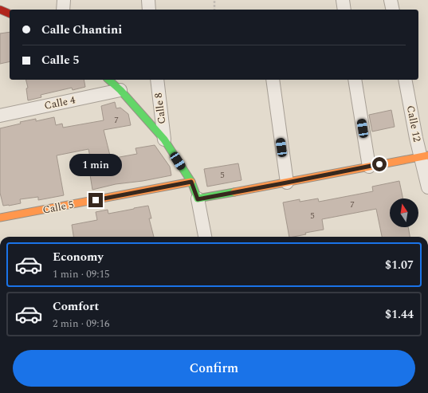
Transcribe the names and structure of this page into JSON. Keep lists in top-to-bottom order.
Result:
{
  "streets": {
    "street": [
      "Calle 4",
      "Calle 8",
      "Calle 12",
      "Calle 5"
    ]
  },
  "house_numbers": [
    "7",
    "5",
    "7",
    "5"
  ],
  "north": "top",
  "page": {
    "banner": ["Calle Chantini", "Calle 5"],
    "bubble": "1 min",
    "list": [
      {
        "name": "Economy",
        "note": "1 min · 09:15",
        "value": "$1.07"
      },
      {
        "name": "Comfort",
        "note": "2 min · 09:16",
        "value": "$1.44"
      }
    ],
    "buttons": "Confirm"
  }
}
